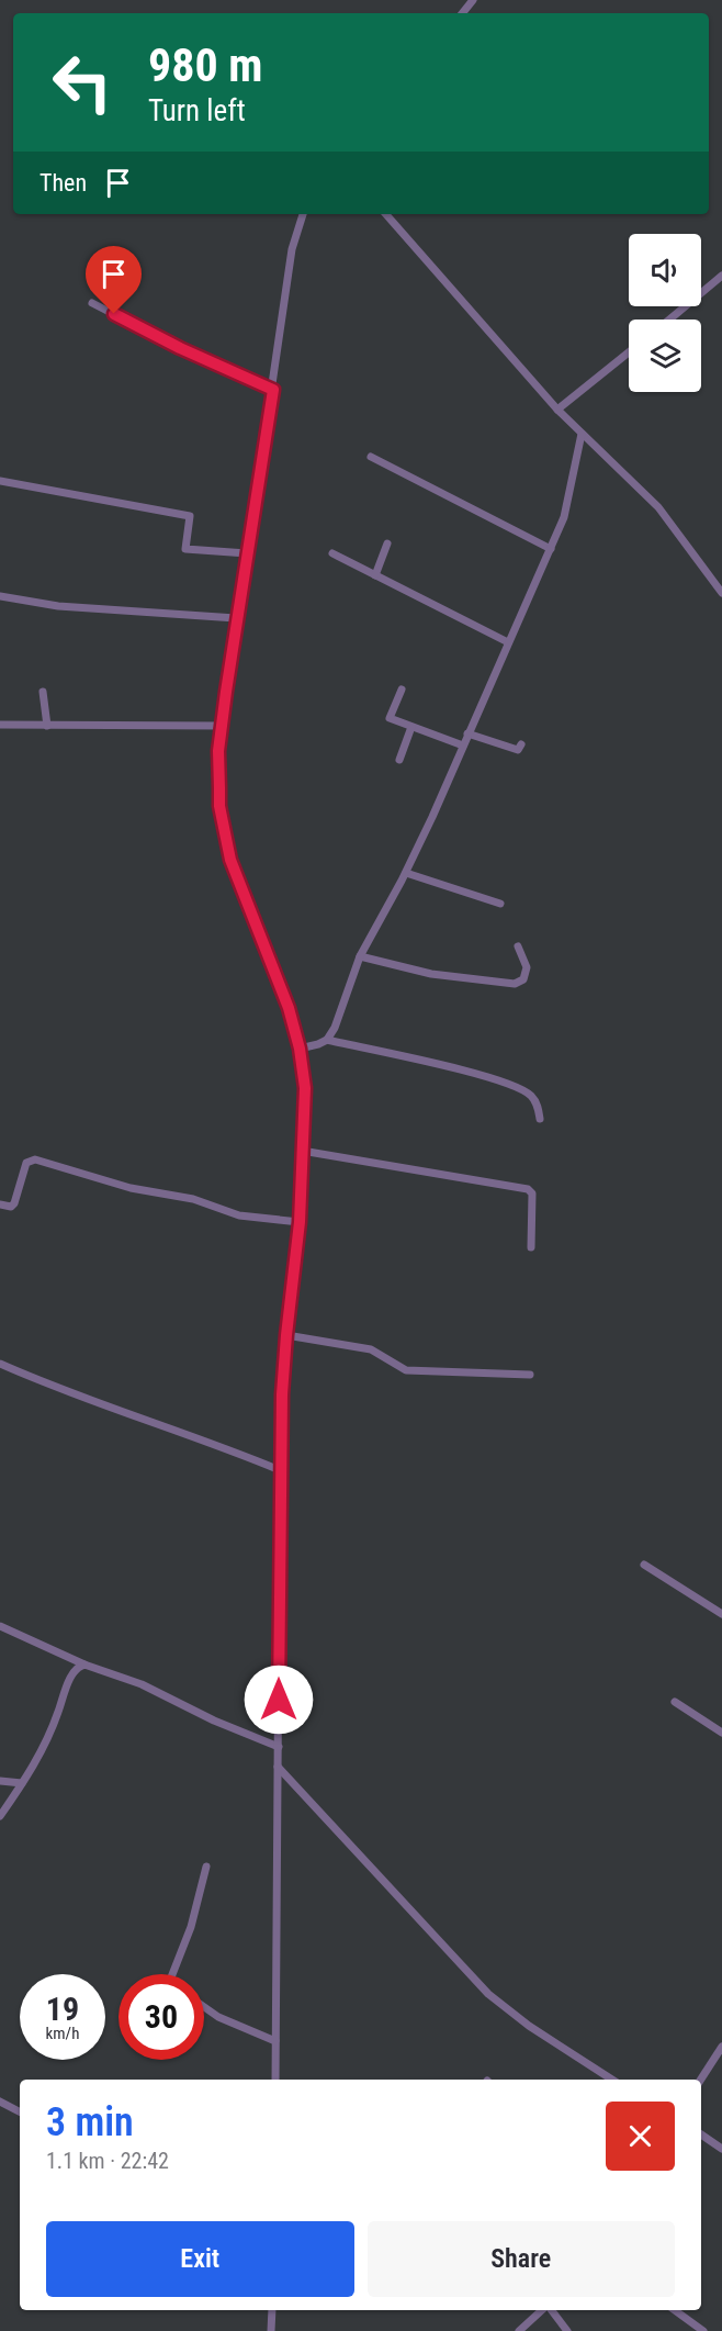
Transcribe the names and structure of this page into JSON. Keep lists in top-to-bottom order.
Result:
{
  "page": {
    "turn": ["980 m", "Turn left"],
    "then": "Then",
    "speed": "19 km/h",
    "limit": "30",
    "heading": ["3 min", "1.1 km · 22:42"],
    "buttons": ["Exit", "Share"]
  }
}
